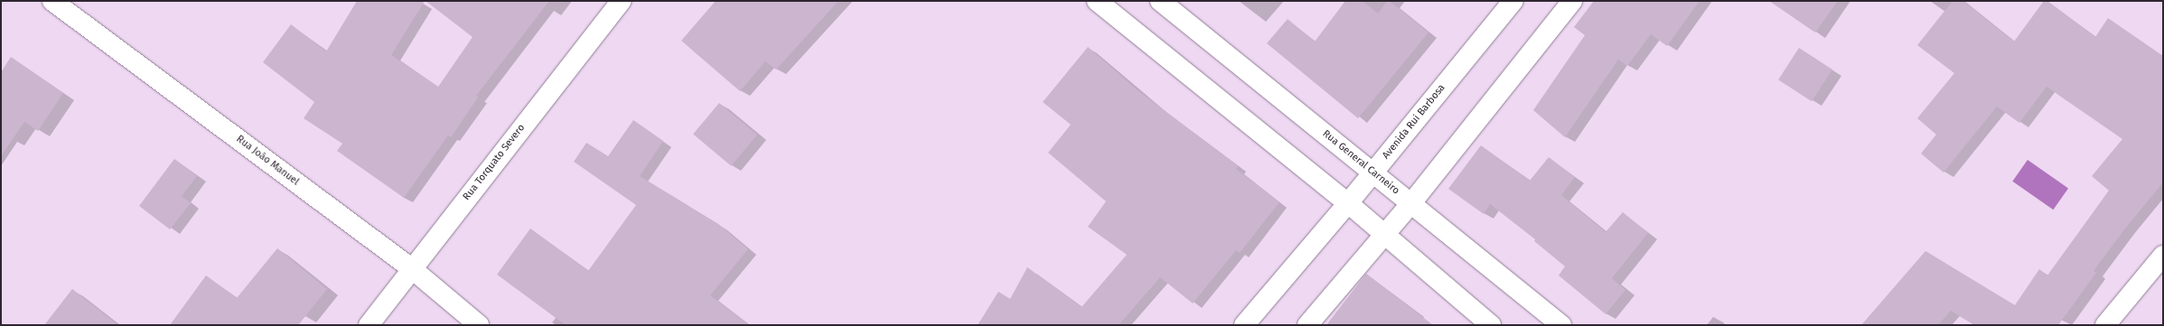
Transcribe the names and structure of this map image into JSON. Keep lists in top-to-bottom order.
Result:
{
  "streets": {
    "street": [
      "Avenida Rui Barbosa",
      "Rua João Manuel",
      "Rua Torquato Severo",
      "Rua General Carneiro"
    ]
  },
  "crossings": [
    ["Avenida Rui Barbosa", "Rua General Carneiro"],
    ["Rua João Manuel", "Rua Torquato Severo"]
  ]
}
